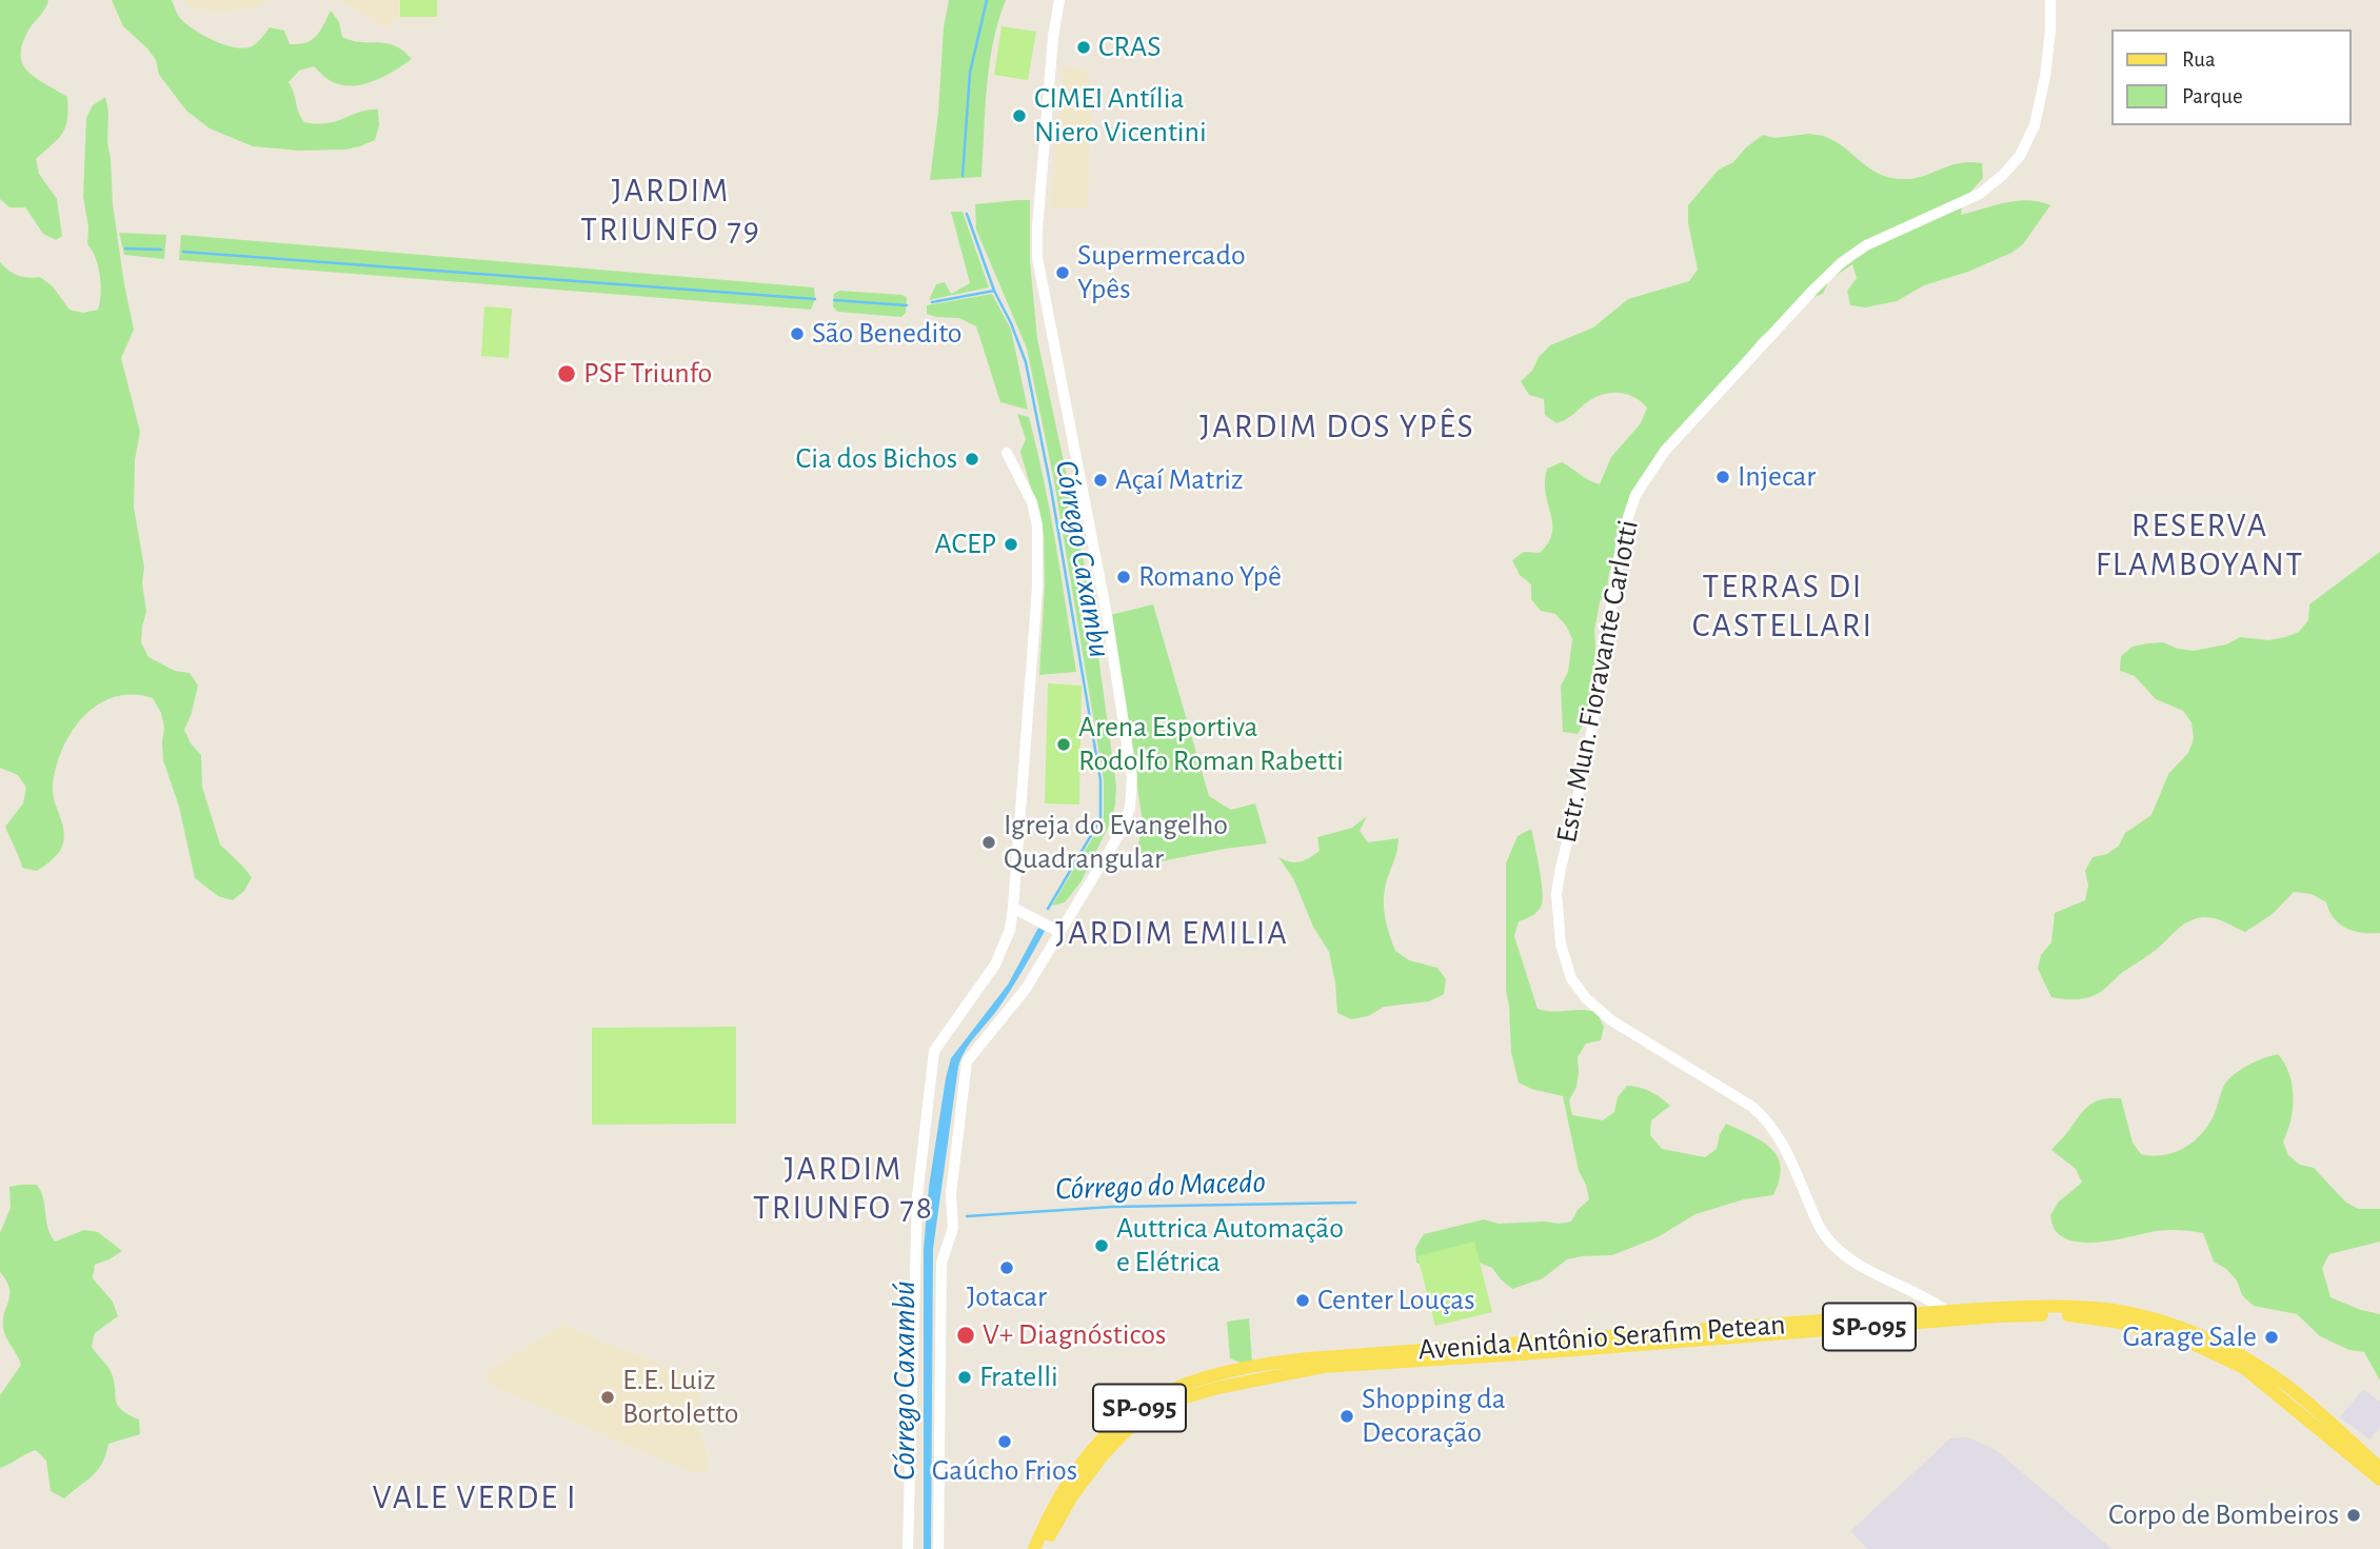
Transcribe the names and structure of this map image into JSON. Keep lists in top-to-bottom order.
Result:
{
  "streets": {
    "main road": ["SP-095", "Avenida Antônio Serafim Petean"],
    "street": ["Estr. Mun. Fioravante Carlotti"]
  },
  "crossings": [
    ["Estr. Mun. Fioravante Carlotti", "Avenida Antônio Serafim Petean"]
  ],
  "districts": [
    "JARDIM TRIUNFO 79",
    "JARDIM DOS YPÊS",
    "RESERVA FLAMBOYANT",
    "TERRAS DI CASTELLARI",
    "JARDIM EMILIA",
    "JARDIM TRIUNFO 78",
    "VALE VERDE I"
  ],
  "water": ["Córrego Caxambu", "Córrego do Macedo", "Córrego Caxambú"],
  "places": [
    "CRAS",
    "CIMEI Antília Niero Vicentini",
    "Supermercado Ypês",
    "São Benedito",
    "PSF Triunfo",
    "Cia dos Bichos",
    "Injecar",
    "Açaí Matriz",
    "ACEP",
    "Romano Ypê",
    "Arena Esportiva Rodolfo Roman Rabetti",
    "Igreja do Evangelho Quadrangular",
    "Auttrica Automação e Elétrica",
    "Jotacar",
    "Center Louças",
    "V+ Diagnósticos",
    "Garage Sale",
    "Fratelli",
    "E.E. Luiz Bortoletto",
    "Shopping da Decoração",
    "Gaúcho Frios",
    "Corpo de Bombeiros"
  ],
  "legend": ["Rua", "Parque"]
}
